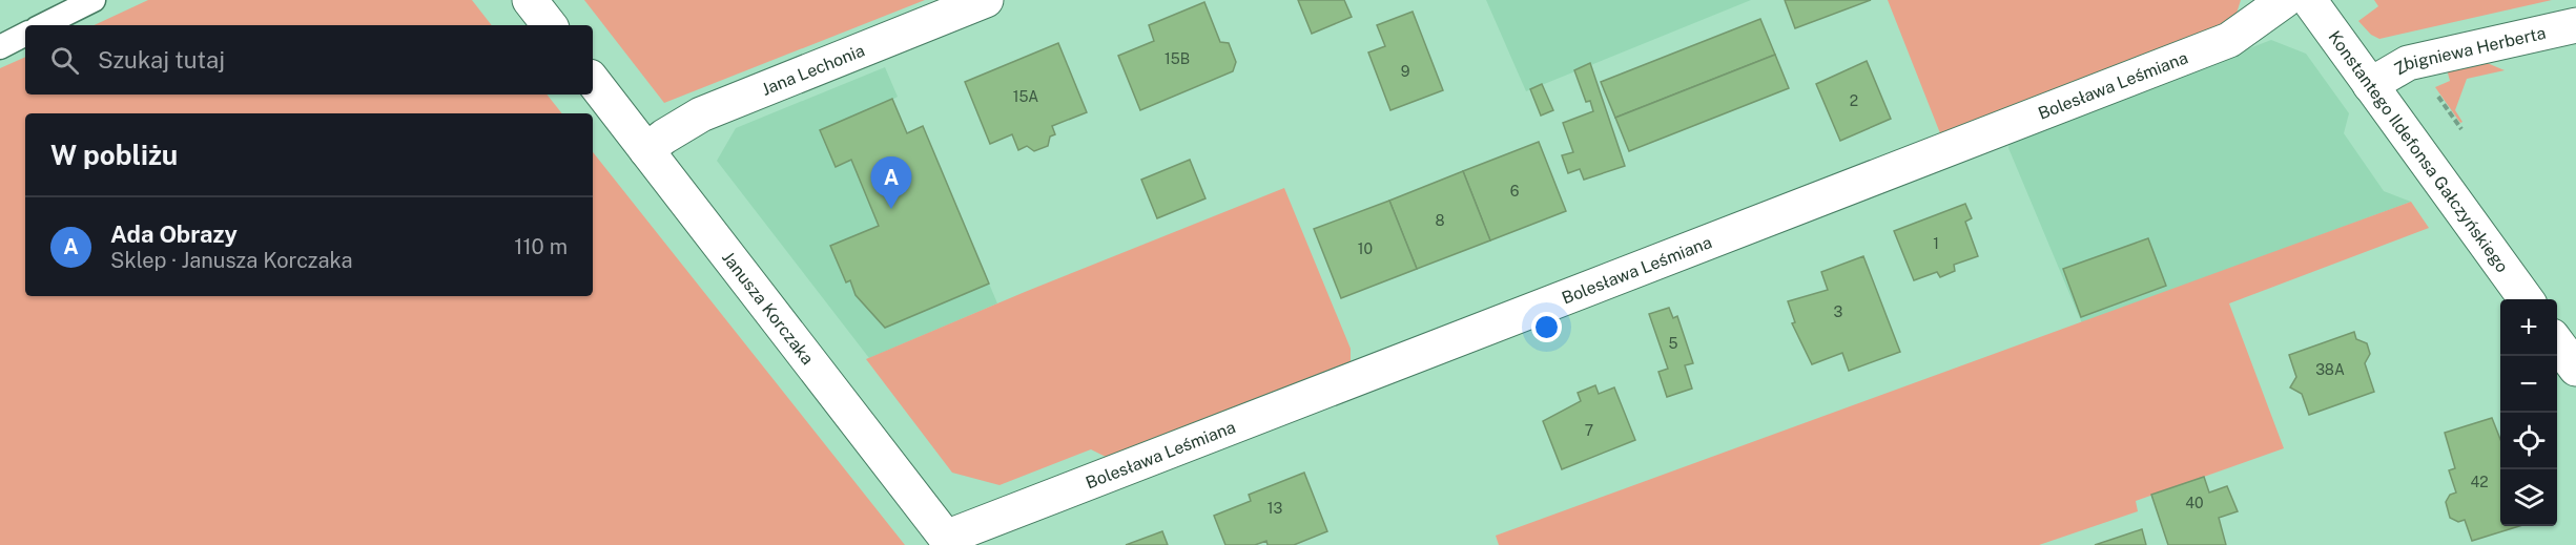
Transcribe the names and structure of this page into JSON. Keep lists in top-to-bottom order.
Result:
{
  "streets": {
    "street": [
      "Zbigniewa Herberta",
      "Jana Lechonia",
      "Bolesława Leśmiana",
      "Konstantego Ildefonsa Gałczyńskiego",
      "Janusza Korczaka"
    ]
  },
  "crossings": [
    ["Zbigniewa Herberta", "Konstantego Ildefonsa Gałczyńskiego"],
    ["Jana Lechonia", "Janusza Korczaka"],
    ["Bolesława Leśmiana", "Janusza Korczaka"]
  ],
  "house_numbers": [
    "15B",
    "9",
    "15A",
    "2",
    "6",
    "8",
    "1",
    "10",
    "3",
    "5",
    "38A",
    "7",
    "42",
    "40",
    "13"
  ],
  "page": {
    "search": "Szukaj tutaj",
    "heading": "W pobliżu",
    "pins": "A",
    "list": [
      {
        "mark": "A",
        "name": "Ada Obrazy",
        "note": "Sklep · Janusza Korczaka",
        "value": "110 m"
      }
    ],
    "map_buttons": ["+", "−"]
  }
}
